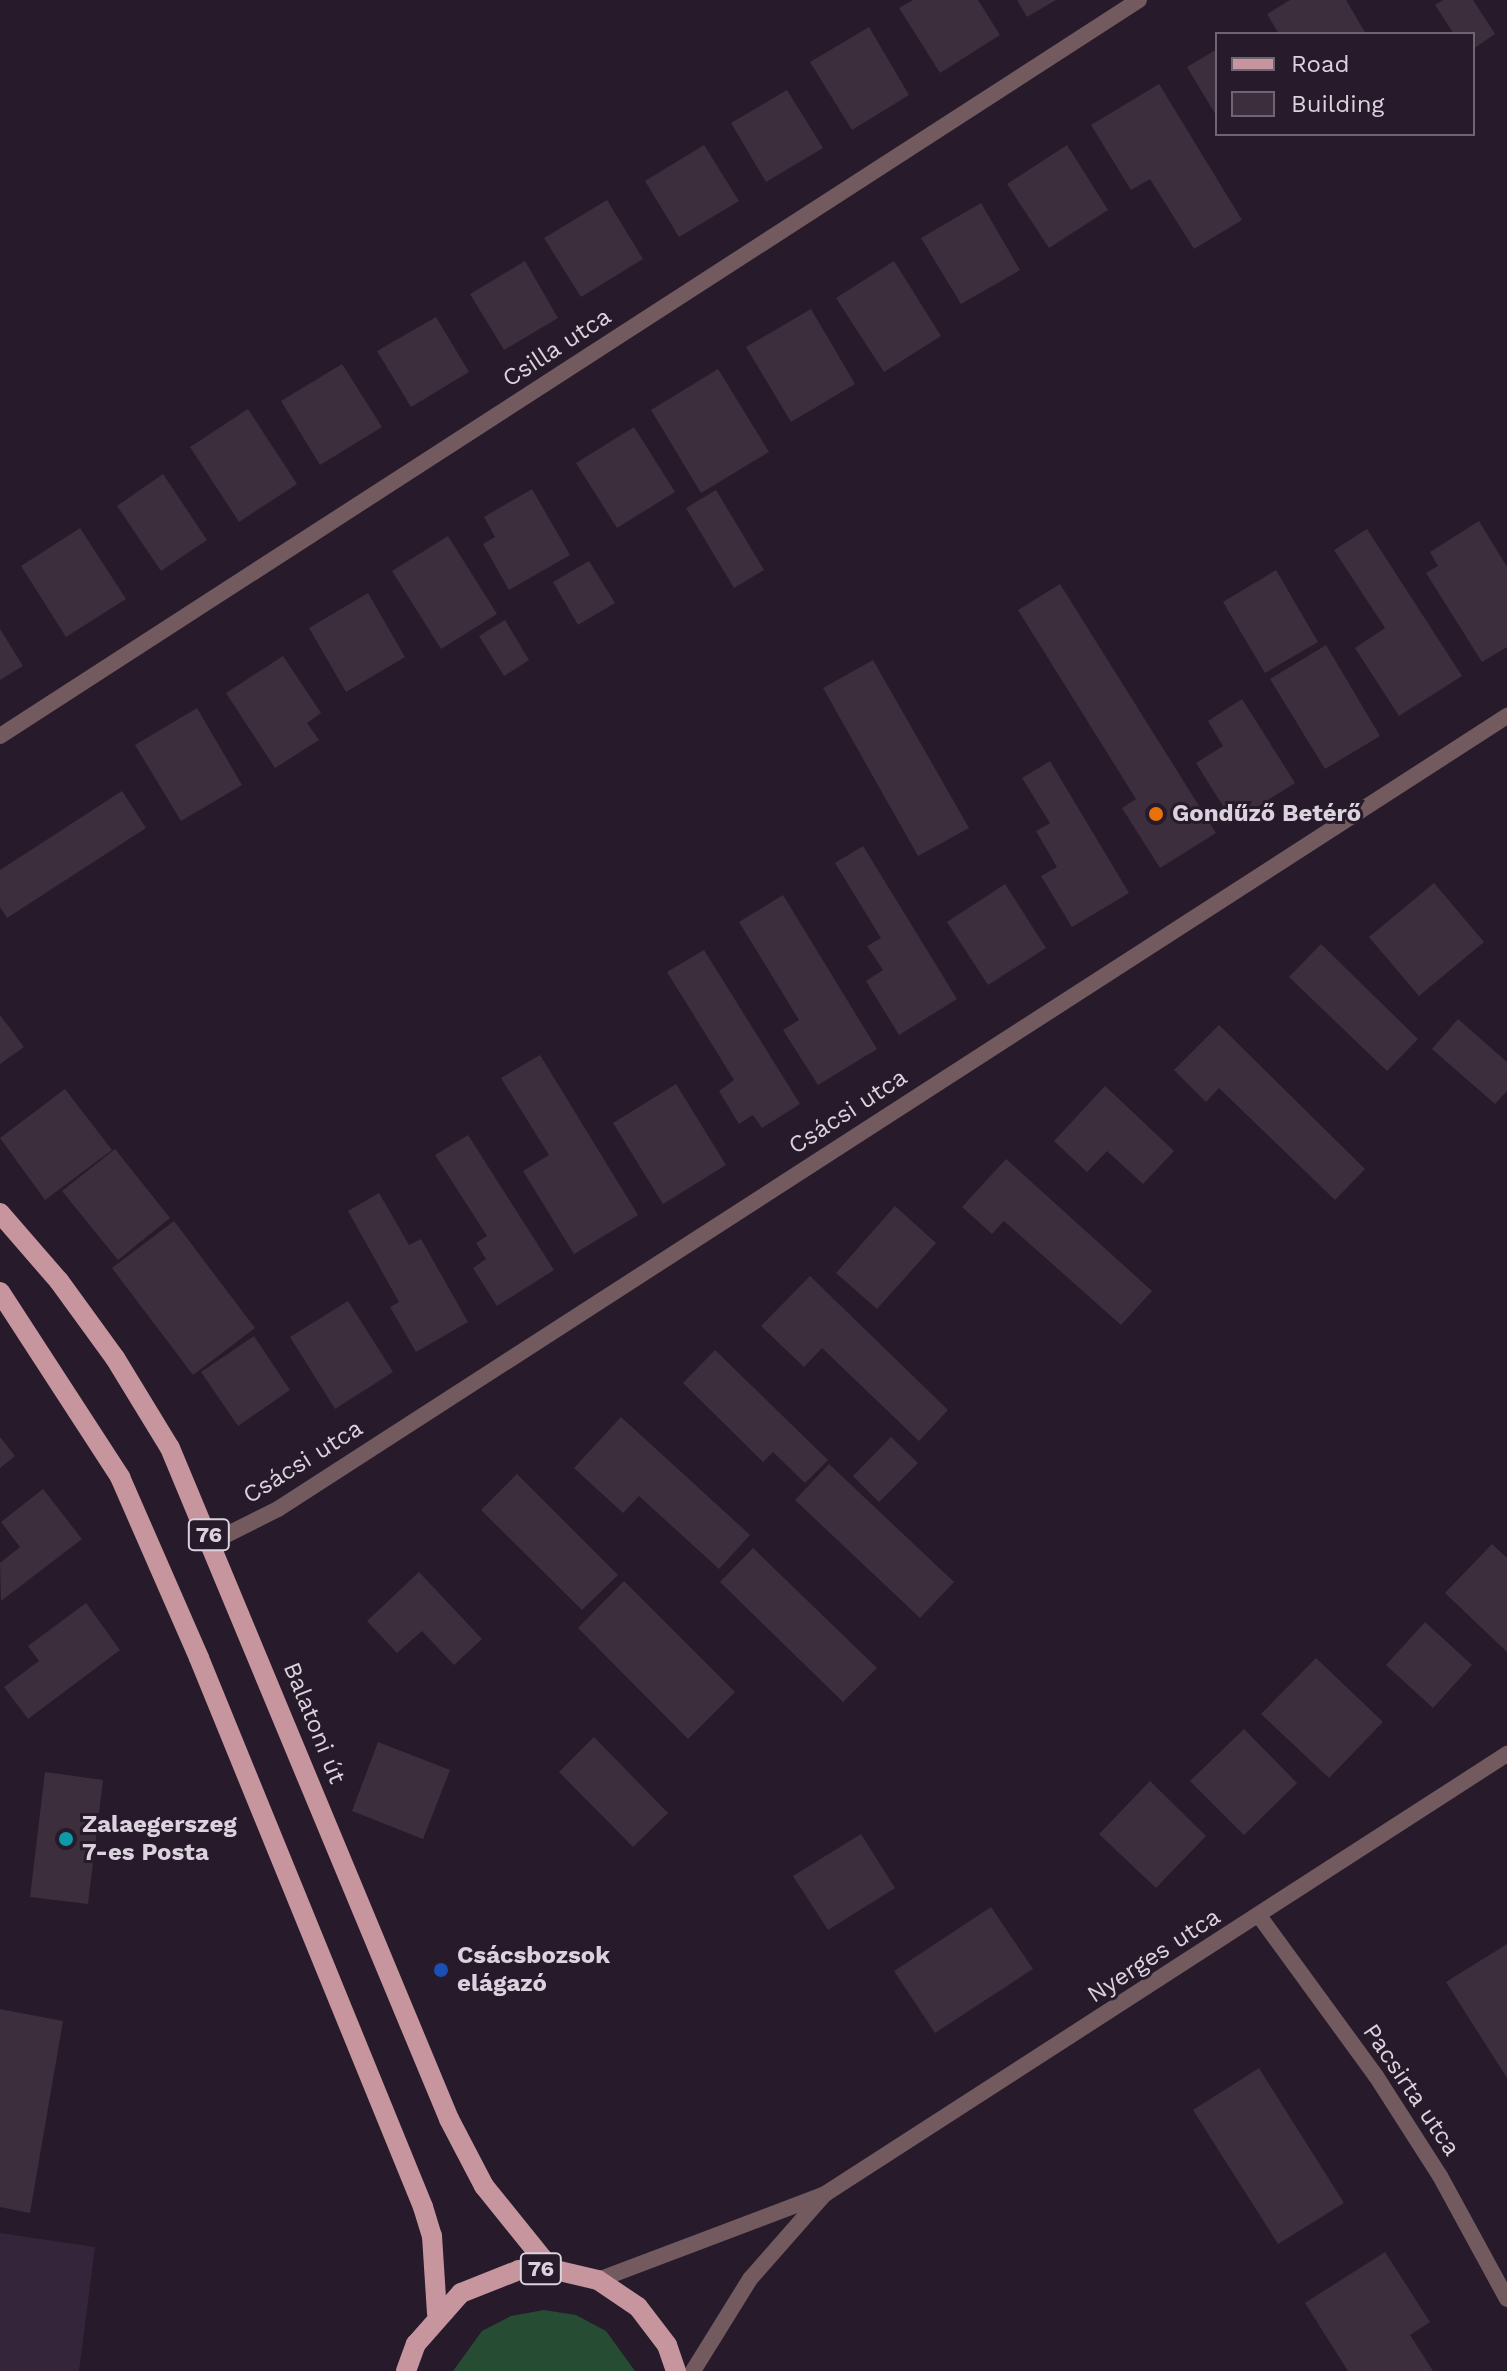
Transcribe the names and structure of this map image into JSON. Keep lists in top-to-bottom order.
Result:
{
  "streets": {
    "main road": ["76", "Balatoni út"],
    "street": [
      "Csilla utca",
      "Csácsi utca",
      "Nyerges utca",
      "Pacsirta utca"
    ]
  },
  "crossings": [
    ["Csácsi utca", "Balatoni út"],
    ["76", "Balatoni út"],
    ["76", "Nyerges utca"],
    ["Nyerges utca", "Pacsirta utca"]
  ],
  "places": ["Gondűző Betérő", "Zalaegerszeg 7-es Posta", "Csácsbozsok elágazó"],
  "legend": ["Road", "Building"]
}
